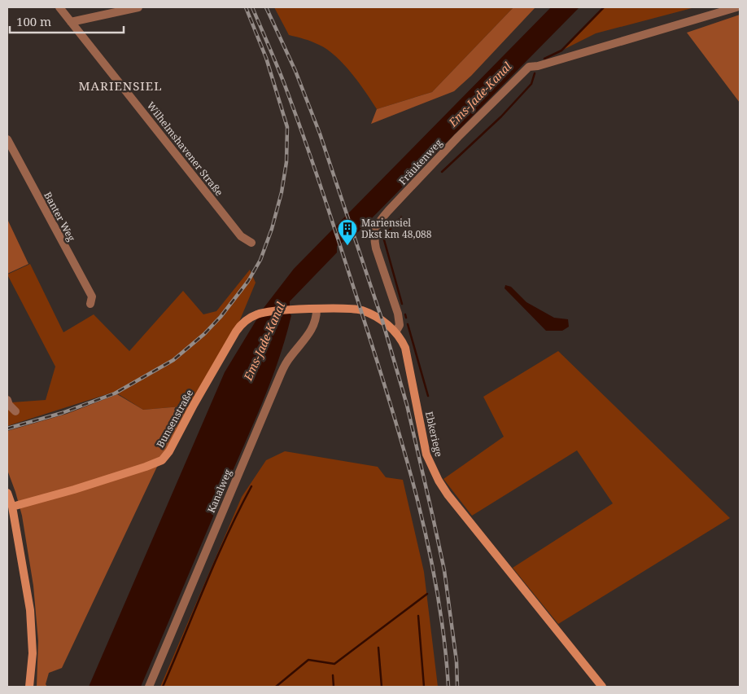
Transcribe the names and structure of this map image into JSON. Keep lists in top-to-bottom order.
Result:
{
  "streets": {
    "street": [
      "Wilhelmshavener Straße",
      "Fräukenweg",
      "Banter Weg",
      "Bunsenstraße",
      "Ebkeriege",
      "Kanalweg"
    ]
  },
  "crossings": [
    ["Fräukenweg", "Ebkeriege"],
    ["Bunsenstraße", "Ebkeriege"],
    ["Ebkeriege", "Kanalweg"]
  ],
  "districts": ["MARIENSIEL"],
  "water": ["Ems-Jade-Kanal"],
  "places": {
    "building": ["Mariensiel Dkst km 48,088"]
  },
  "scale_bar": "100 m"
}
